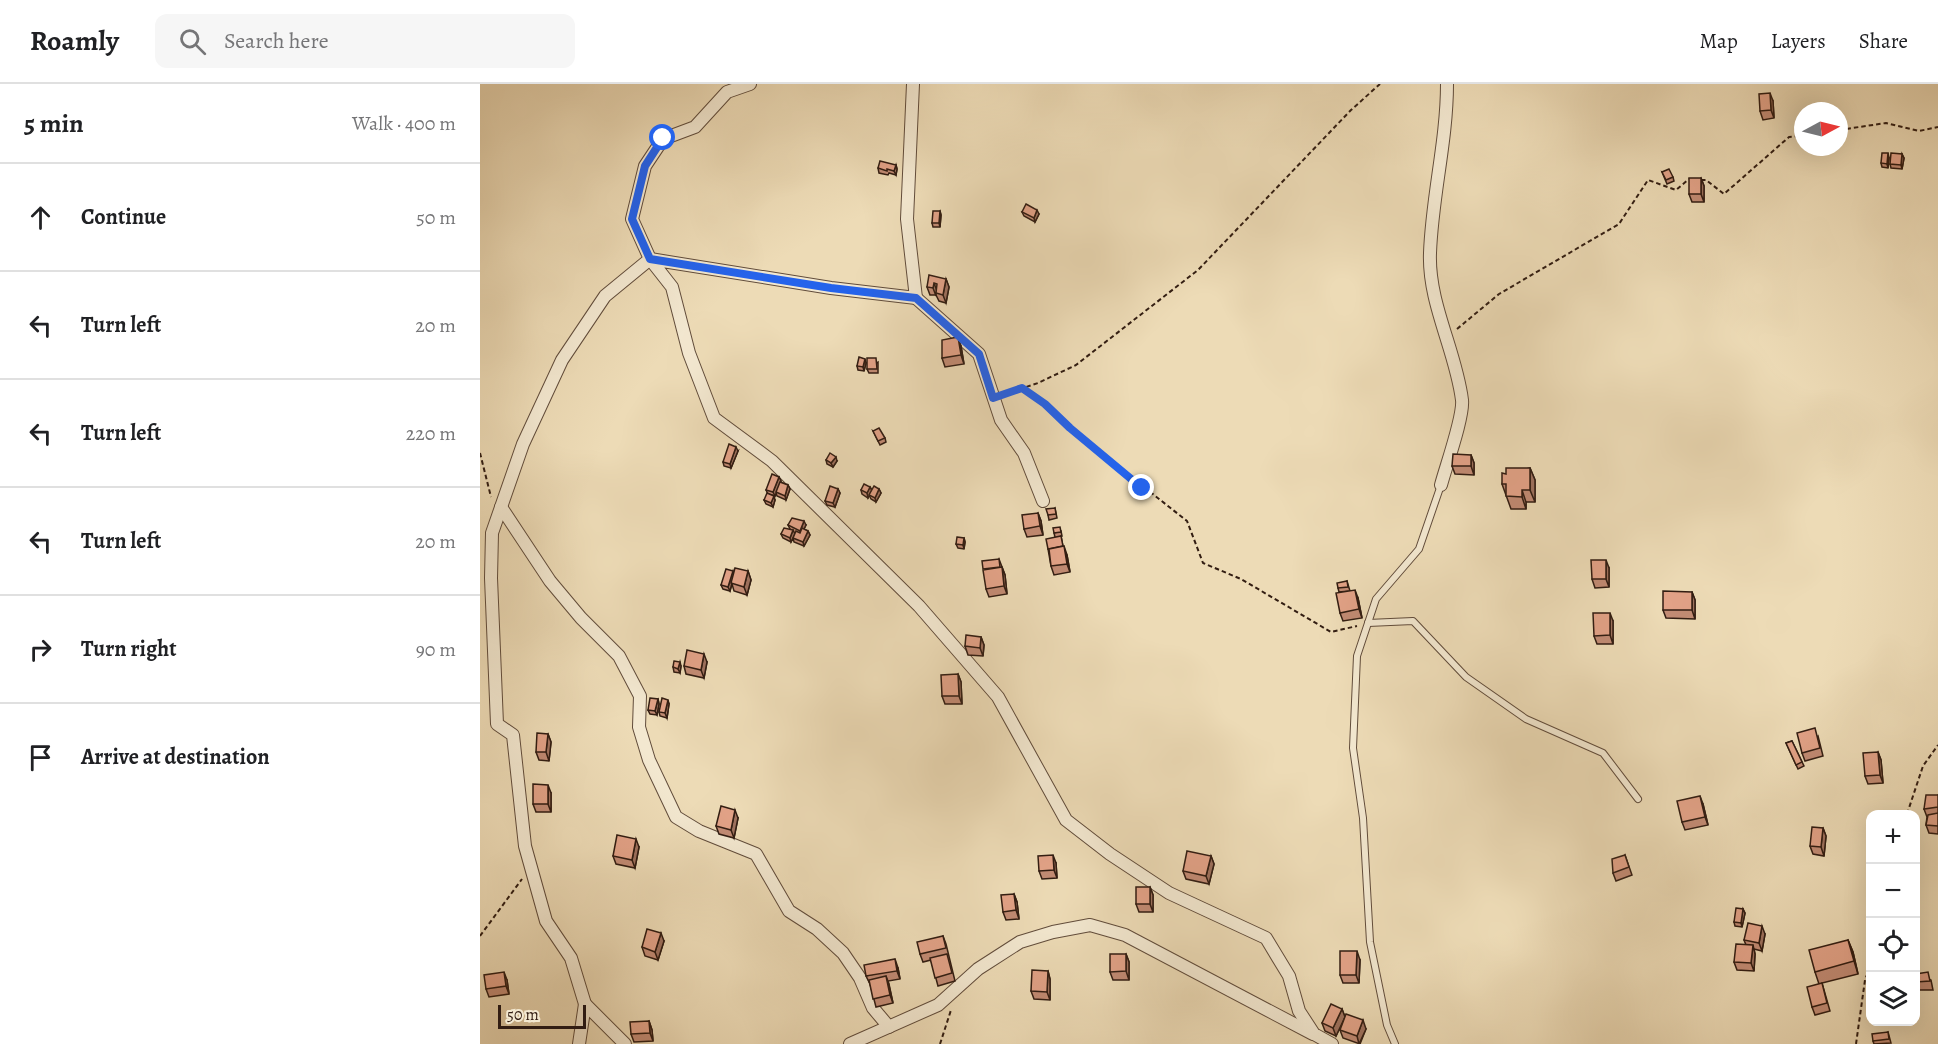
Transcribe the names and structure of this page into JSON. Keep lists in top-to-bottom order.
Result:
{
  "scale_bar": "50 m",
  "north": "right",
  "page": {
    "header": "Roamly",
    "search": "Search here",
    "nav": ["Map", "Layers", "Share"],
    "heading": ["5 min", "Walk · 400 m"],
    "list": [
      ["Continue", "50 m"],
      ["Turn left", "20 m"],
      ["Turn left", "220 m"],
      ["Turn left", "20 m"],
      ["Turn right", "90 m"],
      "Arrive at destination"
    ],
    "map_buttons": ["+", "−"],
    "scale": "50 m"
  }
}
